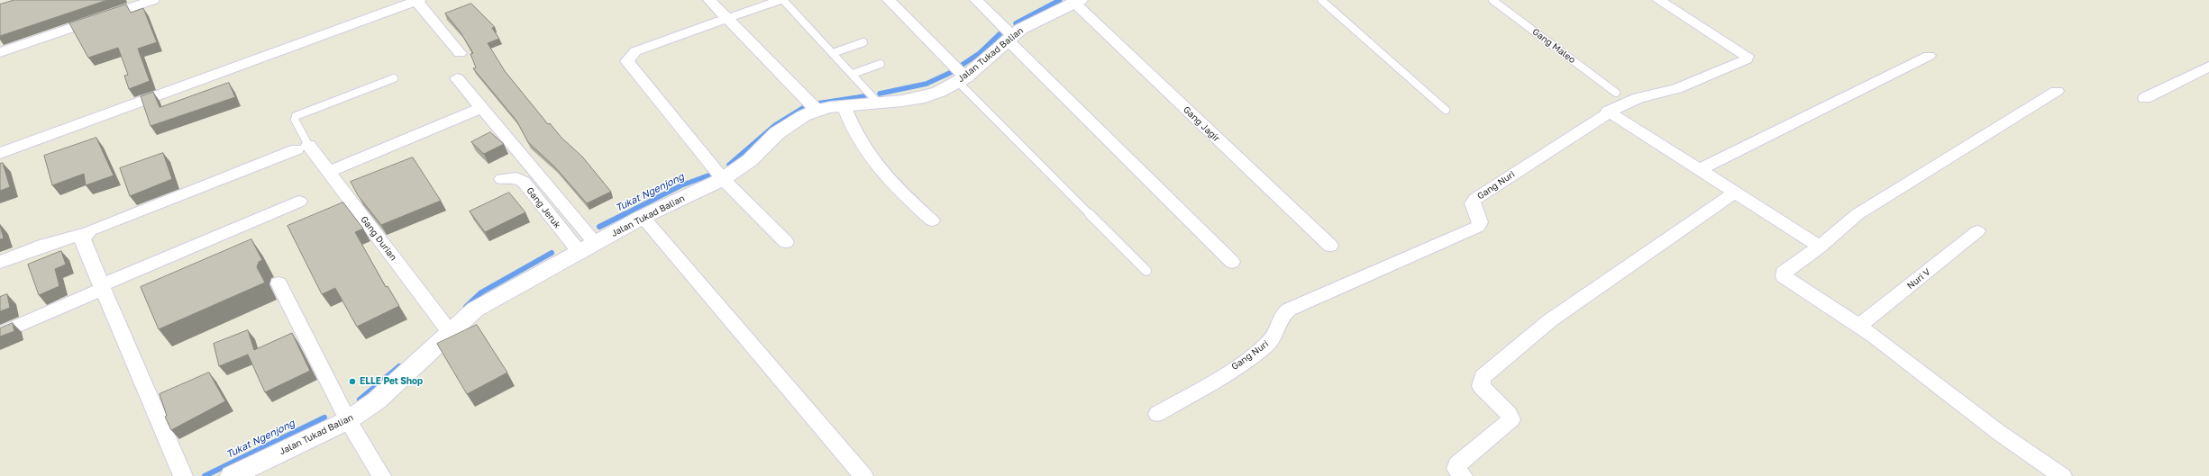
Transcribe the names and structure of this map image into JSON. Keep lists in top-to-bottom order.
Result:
{
  "streets": {
    "street": [
      "Jalan Tukad Balian",
      "Gang Jagir",
      "Gang Nuri",
      "Gang Jeruk",
      "Gang Durian",
      "Nuri V"
    ],
    "lane": ["Gang Maleo"]
  },
  "crossings": [
    ["Jalan Tukad Balian", "Gang Jagir"],
    ["Jalan Tukad Balian", "Gang Jeruk"],
    ["Jalan Tukad Balian", "Gang Durian"]
  ],
  "water": ["Tukat Ngenjong"],
  "places": ["ELLE Pet Shop"]
}
